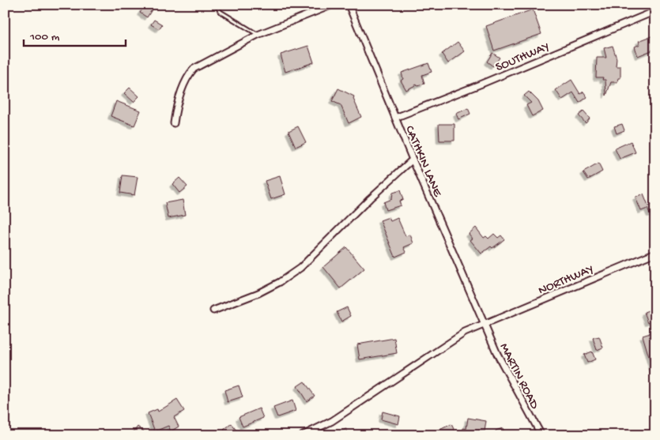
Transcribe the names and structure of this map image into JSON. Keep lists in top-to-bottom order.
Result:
{
  "streets": {
    "street": [
      "SOUTHWAY",
      "CATHKIN LANE",
      "NORTHWAY",
      "MARTIN ROAD"
    ]
  },
  "crossings": [
    ["SOUTHWAY", "CATHKIN LANE"],
    ["CATHKIN LANE", "NORTHWAY"],
    ["CATHKIN LANE", "MARTIN ROAD"],
    ["NORTHWAY", "MARTIN ROAD"]
  ],
  "scale_bar": "100 m"
}
